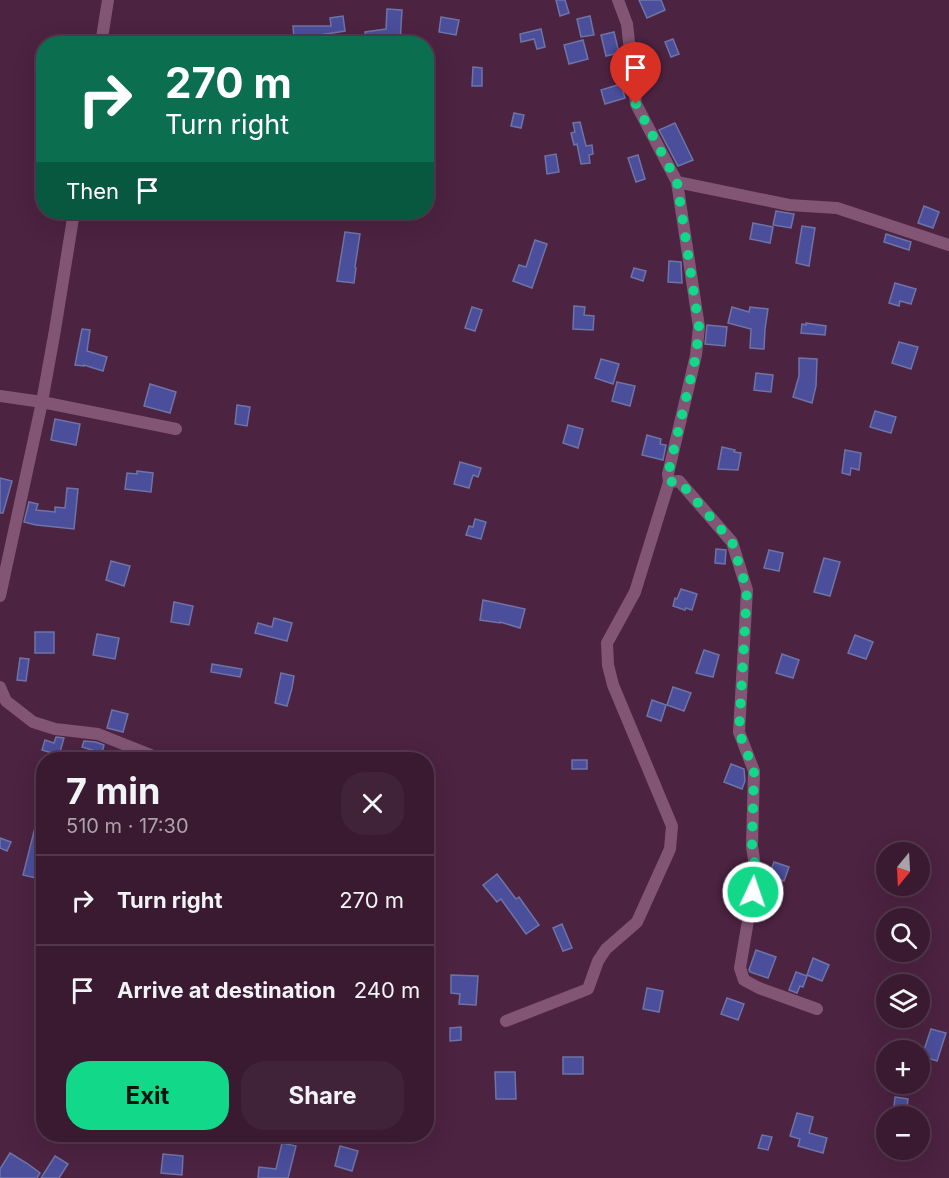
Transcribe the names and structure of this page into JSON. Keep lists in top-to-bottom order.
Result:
{
  "north": "bottom",
  "page": {
    "turn": ["270 m", "Turn right"],
    "then": "Then",
    "heading": ["7 min", "510 m · 17:30"],
    "map_buttons": ["+", "−"],
    "list": [
      {
        "name": "Turn right",
        "value": "270 m"
      },
      {
        "name": "Arrive at destination",
        "value": "240 m"
      }
    ],
    "buttons": ["Exit", "Share"]
  }
}
